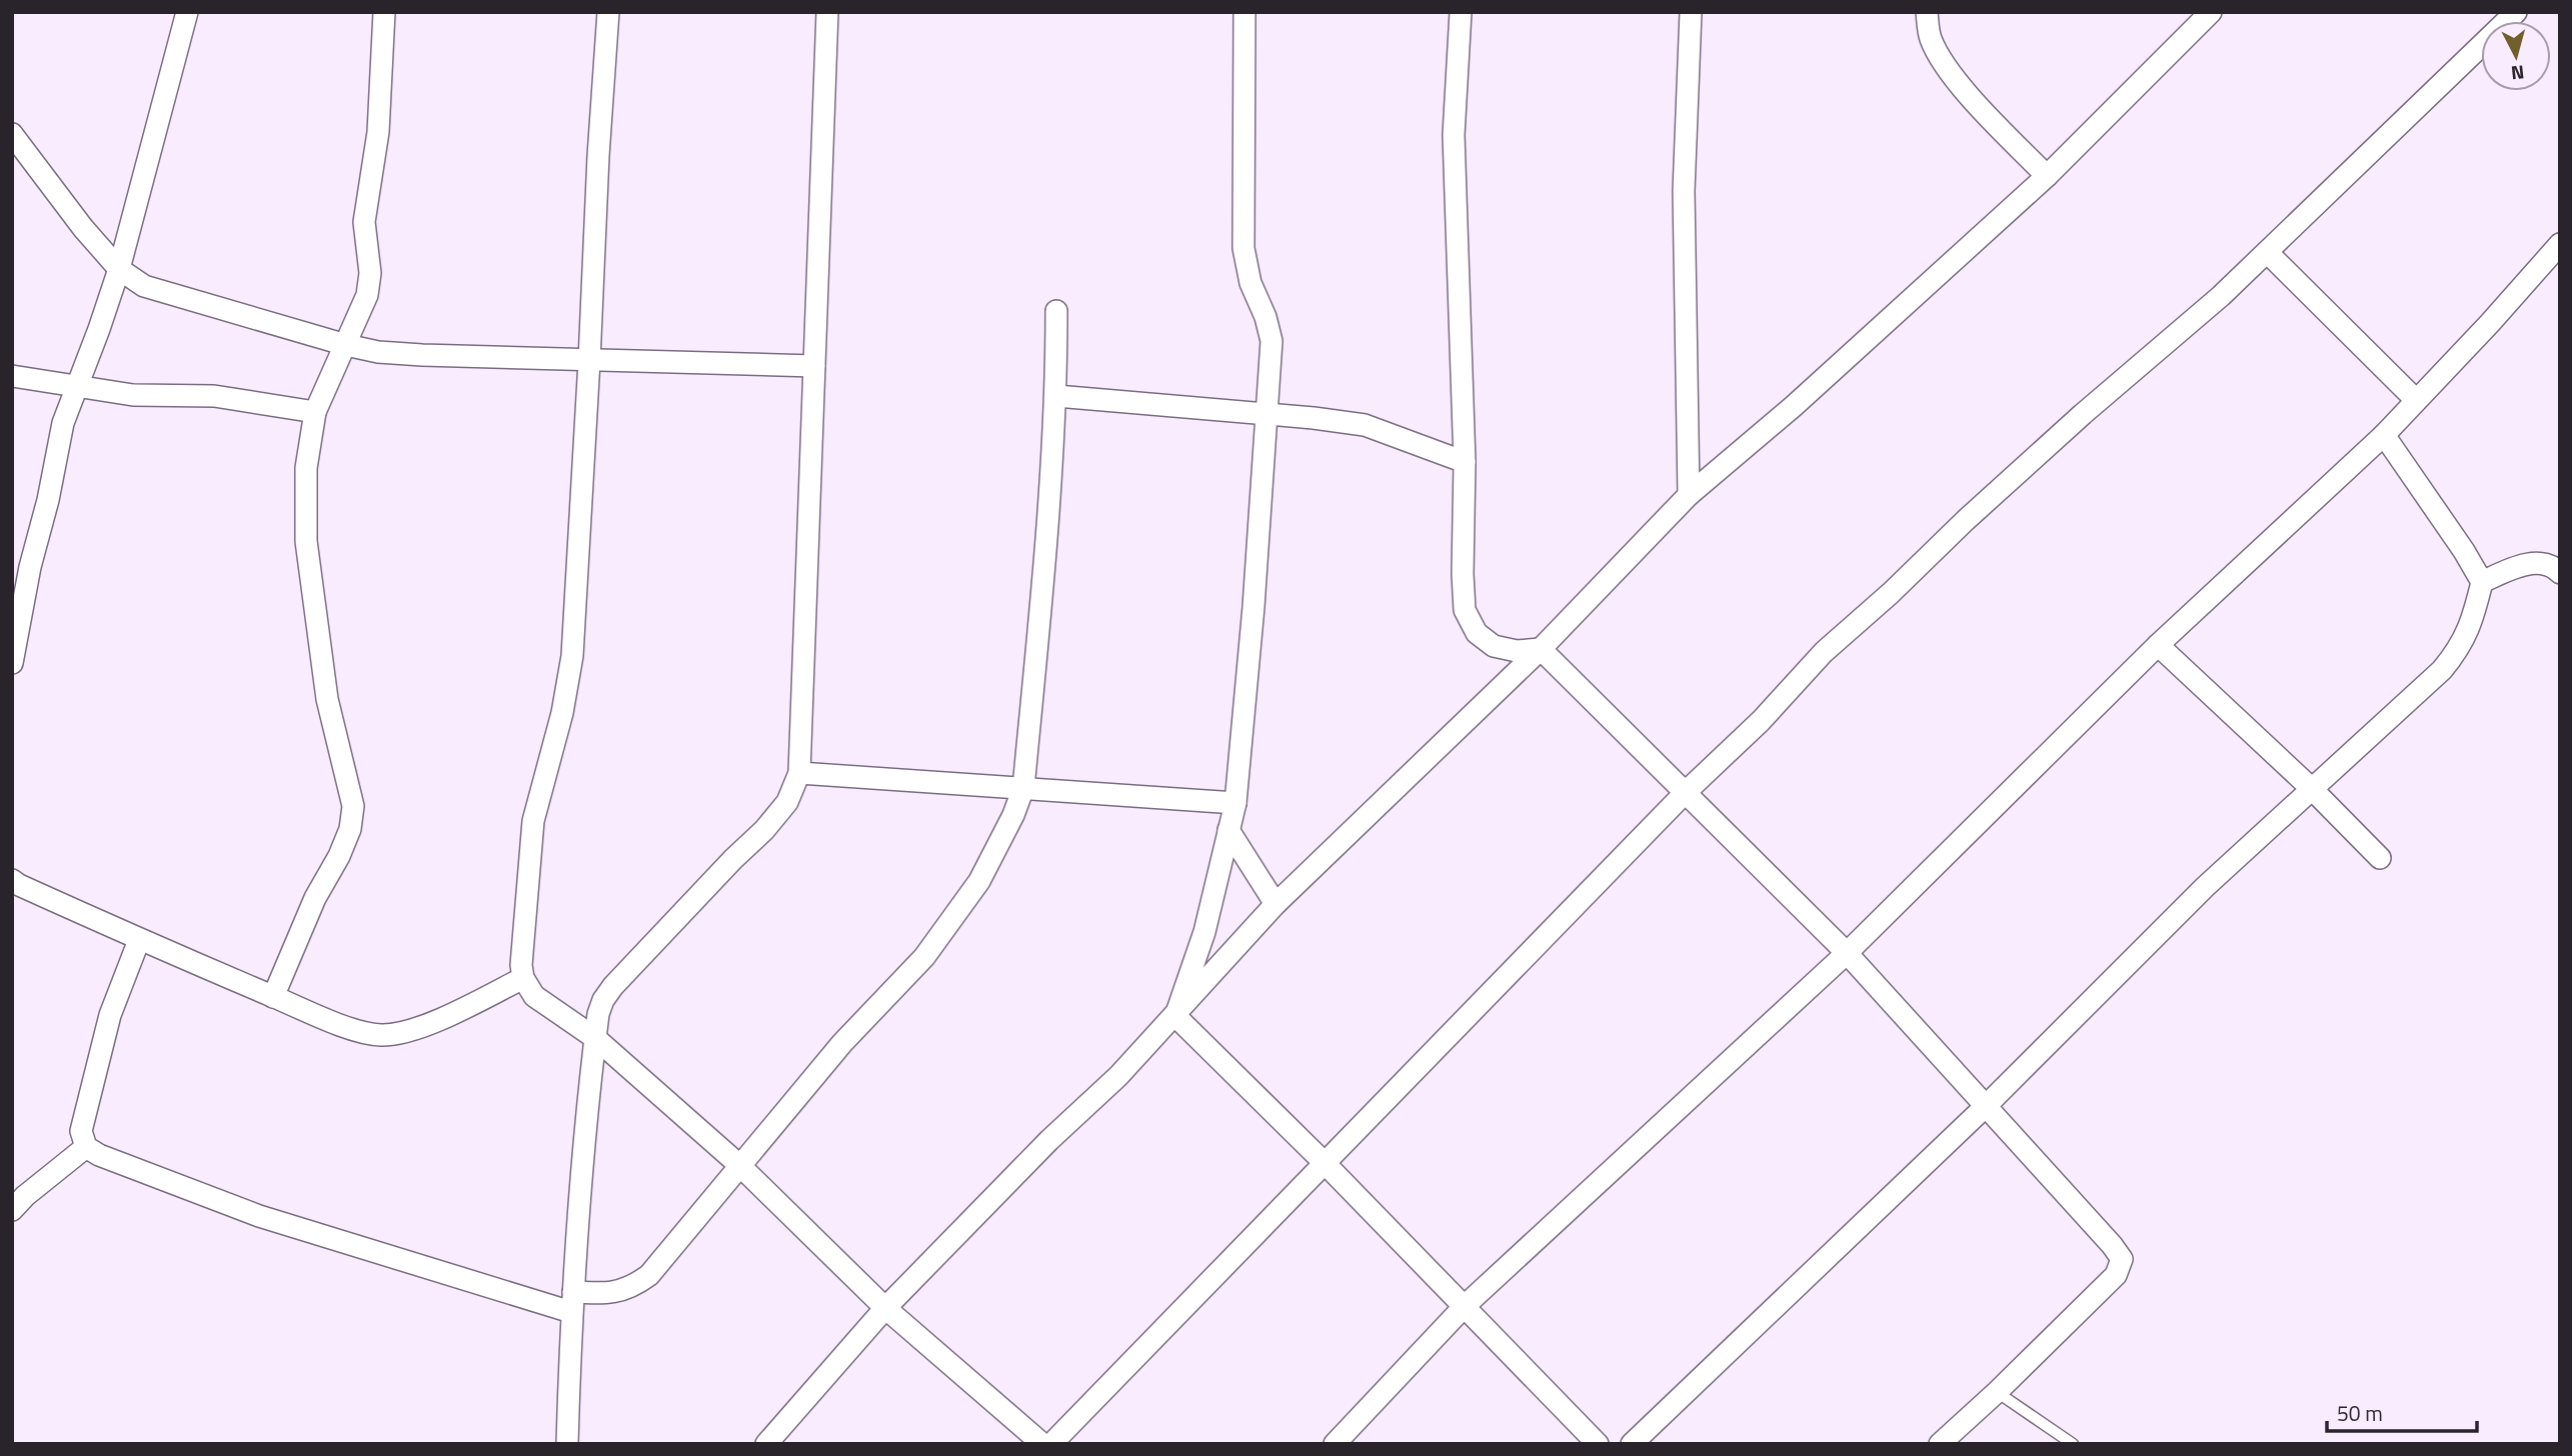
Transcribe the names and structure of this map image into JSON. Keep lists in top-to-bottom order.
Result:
{
  "scale_bar": "50 m",
  "north": "bottom"
}
